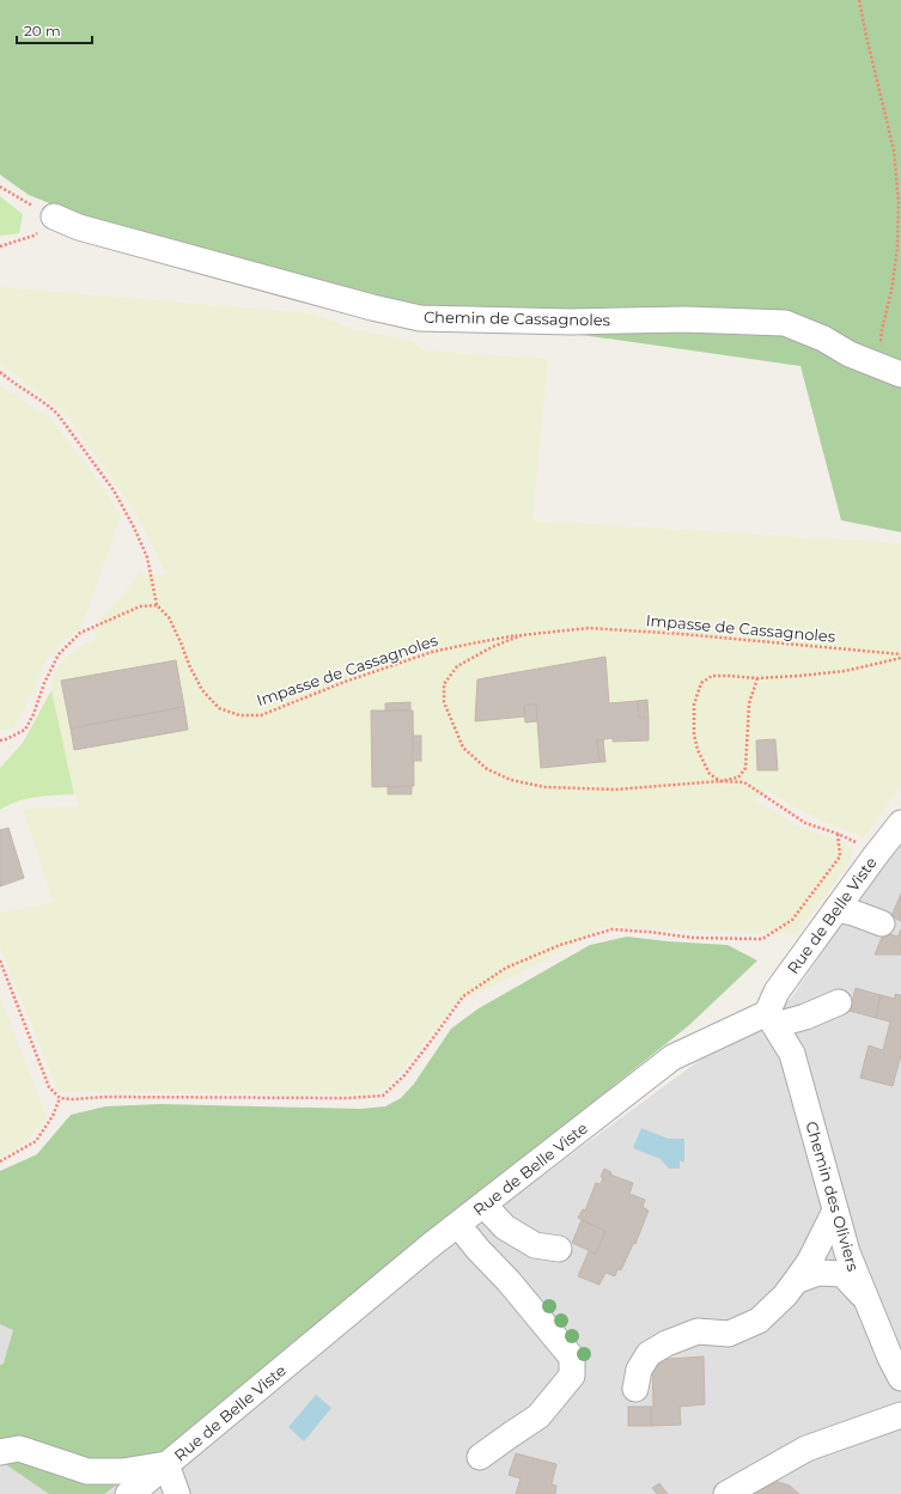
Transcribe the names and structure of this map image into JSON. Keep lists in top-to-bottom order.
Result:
{
  "streets": {
    "street": ["Chemin de Cassagnoles", "Rue de Belle Viste", "Chemin des Oliviers"],
    "path": ["Impasse de Cassagnoles"]
  },
  "crossings": [
    ["Impasse de Cassagnoles", "Rue de Belle Viste"],
    ["Rue de Belle Viste", "Chemin des Oliviers"]
  ],
  "scale_bar": "20 m"
}
